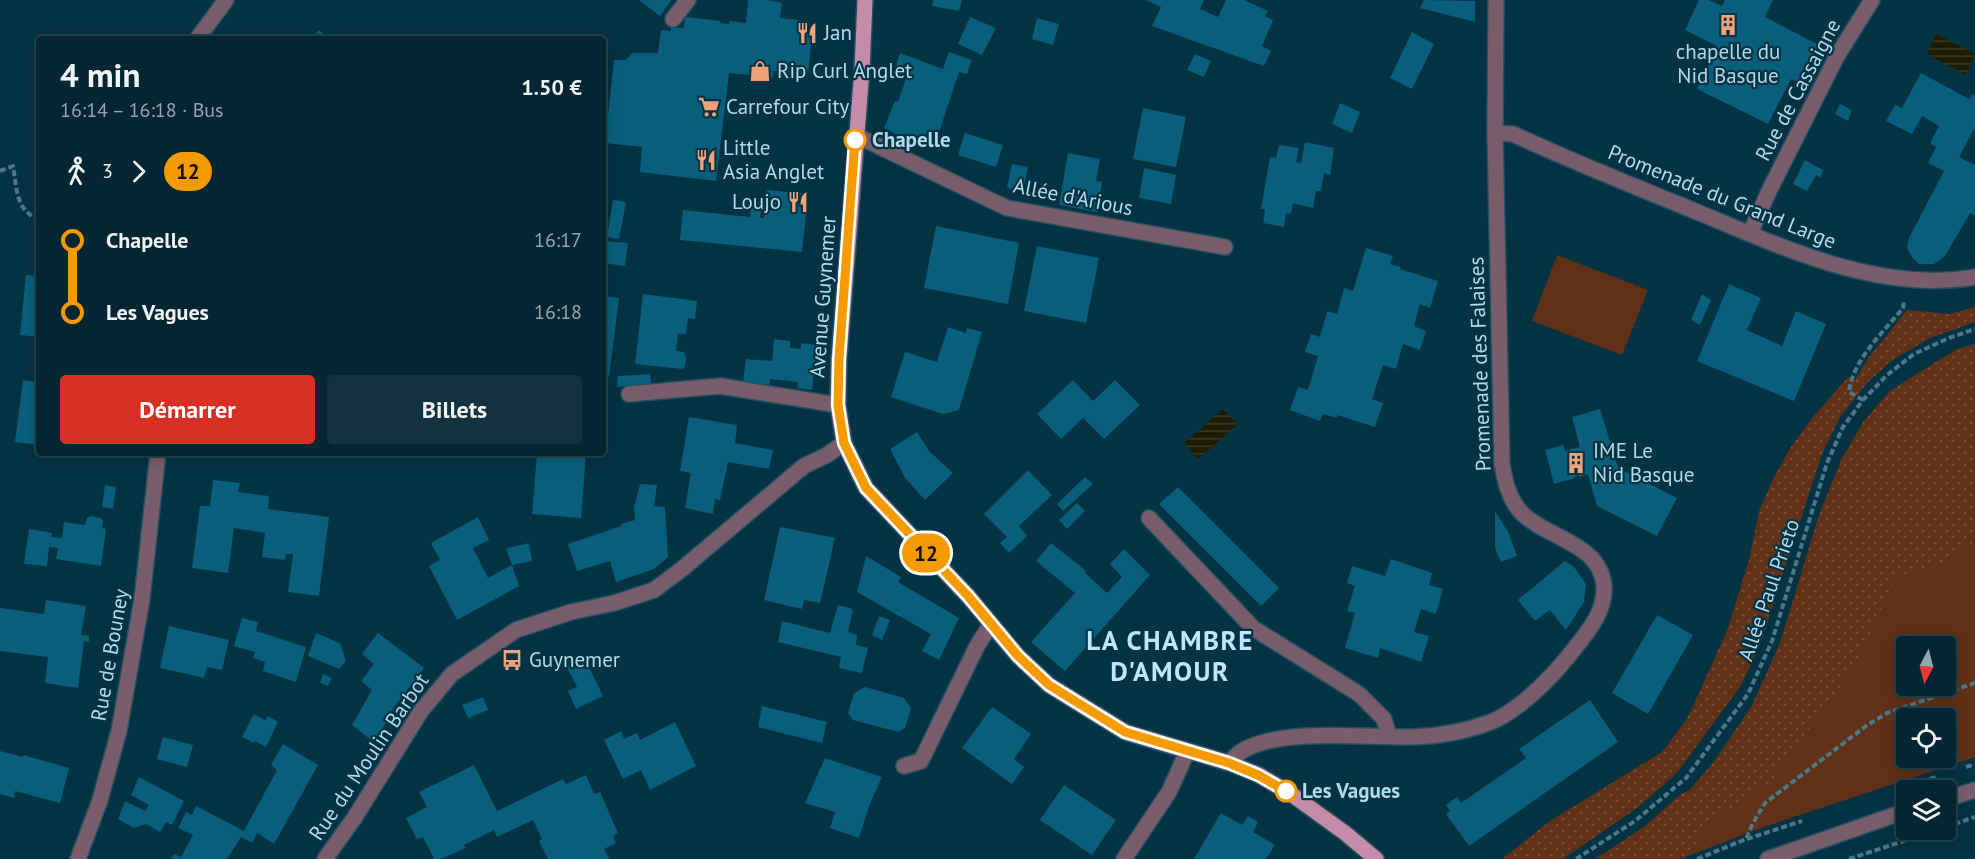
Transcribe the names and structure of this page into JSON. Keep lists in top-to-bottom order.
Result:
{
  "streets": {
    "main road": ["Avenue Guynemer"],
    "street": [
      "Rue de Cassaigne",
      "Allée d'Arious",
      "Promenade du Grand Large",
      "Promenade des Falaises",
      "Rue de Bouney",
      "Rue du Moulin Barbot"
    ],
    "path": ["Allée Paul Prieto"]
  },
  "crossings": [
    ["Rue de Cassaigne", "Promenade du Grand Large"],
    ["Allée d'Arious", "Avenue Guynemer"],
    ["Promenade du Grand Large", "Promenade des Falaises"],
    ["Avenue Guynemer", "Promenade des Falaises"],
    ["Avenue Guynemer", "Rue du Moulin Barbot"]
  ],
  "districts": ["LA CHAMBRE D'AMOUR"],
  "places": {
    "building": ["chapelle du Nid Basque", "IME Le Nid Basque"],
    "restaurant": ["Jan", "Little Asia Anglet", "Loujo"],
    "shop": ["Rip Curl Anglet"],
    "supermarket": ["Carrefour City"],
    "other": ["Chapelle", "Les Vagues"],
    "bus stop": ["Guynemer"]
  },
  "lines": ["bus line 12"],
  "north": "bottom",
  "page": {
    "on_map": "12",
    "heading": ["4 min", "16:14 – 16:18 · Bus", "1.50 €"],
    "legs": ["3", "12"],
    "list": [
      {
        "name": "Chapelle",
        "value": "16:17"
      },
      {
        "name": "Les Vagues",
        "value": "16:18"
      }
    ],
    "buttons": ["Démarrer", "Billets"]
  }
}
